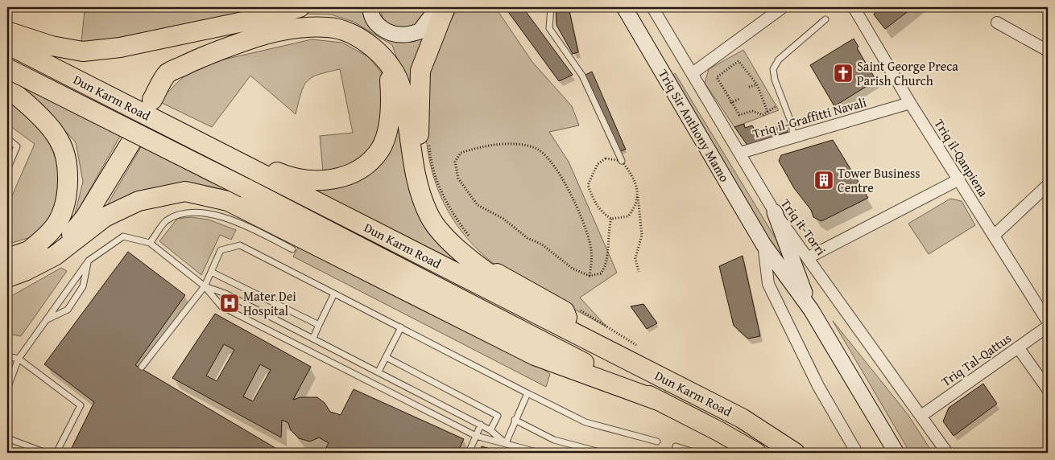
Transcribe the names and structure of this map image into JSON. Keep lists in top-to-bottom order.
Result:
{
  "streets": {
    "highway": ["Dun Karm Road"],
    "main road": ["Triq Sir Anthony Mamo"],
    "street": [
      "Triq il-Graffitti Navali",
      "Triq il-Qanpiena",
      "Triq it-Torri",
      "Triq Tal-Qattus"
    ]
  },
  "crossings": [
    ["Triq il-Graffitti Navali", "Triq il-Qanpiena"],
    ["Triq il-Graffitti Navali", "Triq it-Torri"],
    ["Triq it-Torri", "Triq Tal-Qattus"]
  ],
  "places": {
    "church": ["Saint George Preca Parish Church"],
    "building": ["Tower Business Centre"],
    "hospital": ["Mater Dei Hospital"]
  }
}
